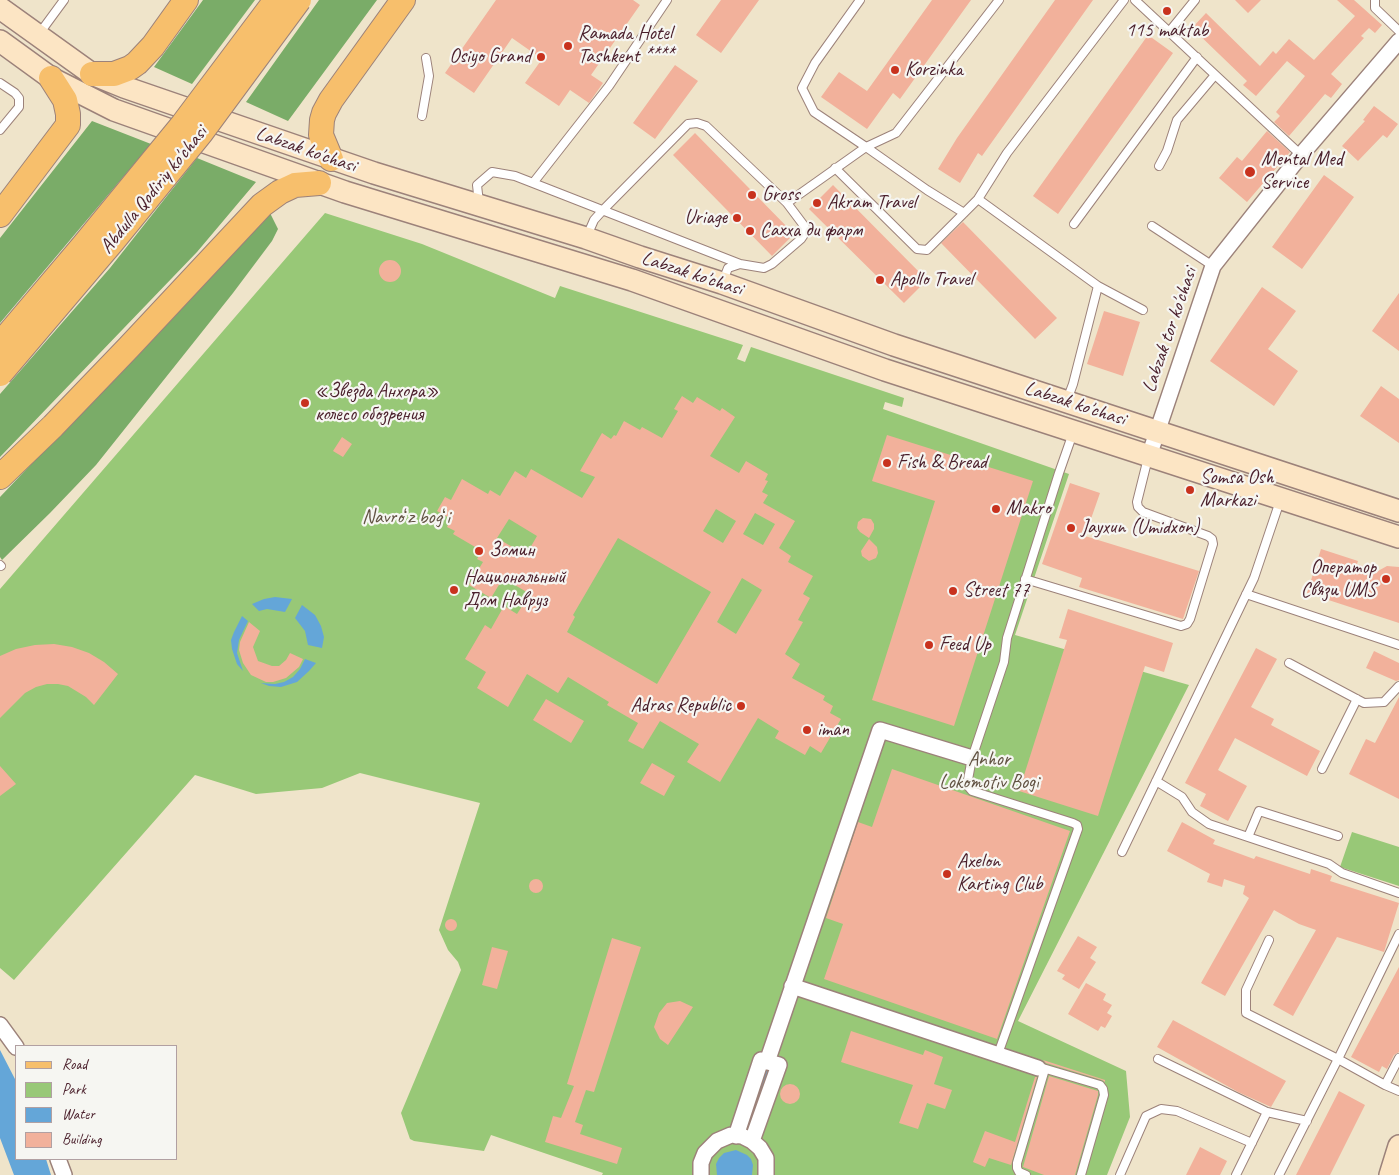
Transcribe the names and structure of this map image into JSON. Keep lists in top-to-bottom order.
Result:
{
  "streets": {
    "main road": ["Labzak ko'chasi", "Abdulla Qodiriy ko'chasi"],
    "street": ["Labzak tor ko'chasi"]
  },
  "crossings": [
    ["Labzak ko'chasi", "Labzak tor ko'chasi"]
  ],
  "parks": ["Navroʻz bogʻi", "Anhor Lokomotiv Bogi"],
  "places": [
    "115 maktab",
    "Ramada Hotel Tashkent ****",
    "Osiyo Grand",
    "Korzinka",
    "Mental Med Service",
    "Gross",
    "Akram Travel",
    "Uriage",
    "Сахха ди фарм",
    "Apollo Travel",
    "«Звезда Анхора» колесо обозрения",
    "Fish & Bread",
    "Somsa Osh Markazi",
    "Makro",
    "Jayxun (Umidxon)",
    "Зомин",
    "Оператор Связи UMS",
    "Национальный Дом Навруз",
    "Street 77",
    "Feed Up",
    "Adras Republic",
    "iman",
    "Axelon Karting Club"
  ],
  "legend": [
    "Road",
    "Park",
    "Water",
    "Building"
  ]
}
